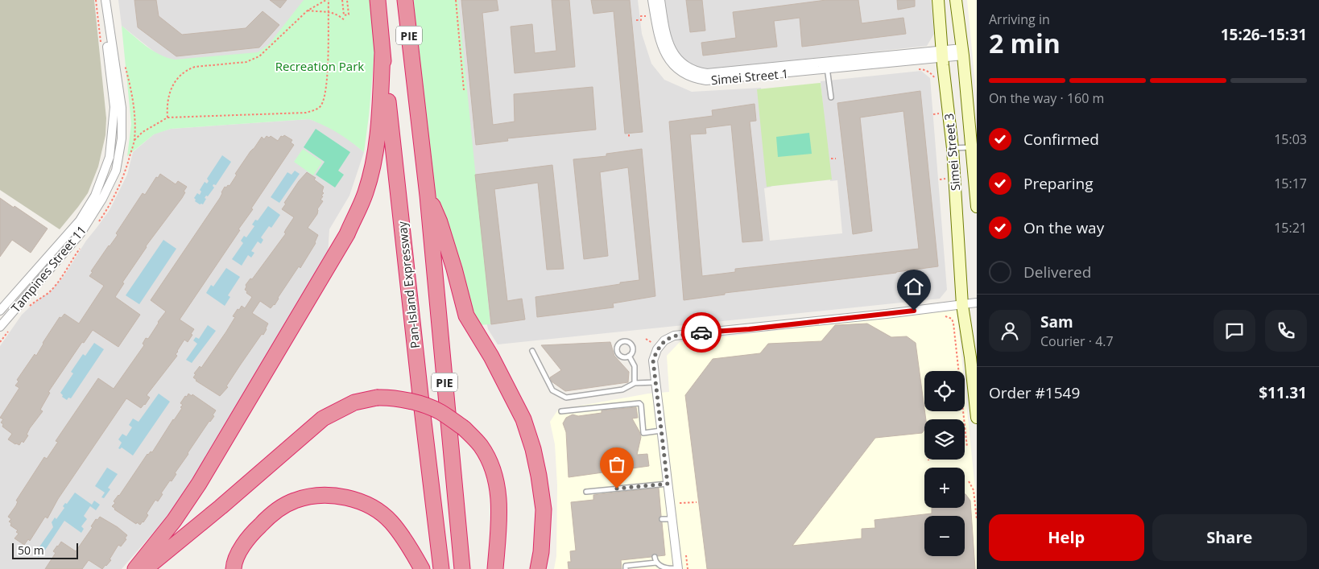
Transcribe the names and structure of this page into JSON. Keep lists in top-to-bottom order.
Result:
{
  "streets": {
    "highway": ["PIE", "Pan-Island Expressway"],
    "main road": ["Simei Street 3"],
    "street": ["Simei Street 1", "Tampines Street 11"]
  },
  "crossings": [
    ["Simei Street 1", "Simei Street 3"]
  ],
  "parks": ["Recreation Park"],
  "scale_bar": "50 m",
  "page": {
    "heading": ["2 min", "Arriving in", "15:26–15:31"],
    "panel": [
      "Sam",
      "Courier · 4.7",
      "Order #1549",
      "$11.31"
    ],
    "bar": "On the way · 160 m",
    "list": [
      ["Confirmed", "15:03"],
      ["Preparing", "15:17"],
      ["On the way", "15:21"],
      "Delivered"
    ],
    "map_buttons": ["+", "−"],
    "buttons": ["Help", "Share"],
    "scale": "50 m"
  }
}
